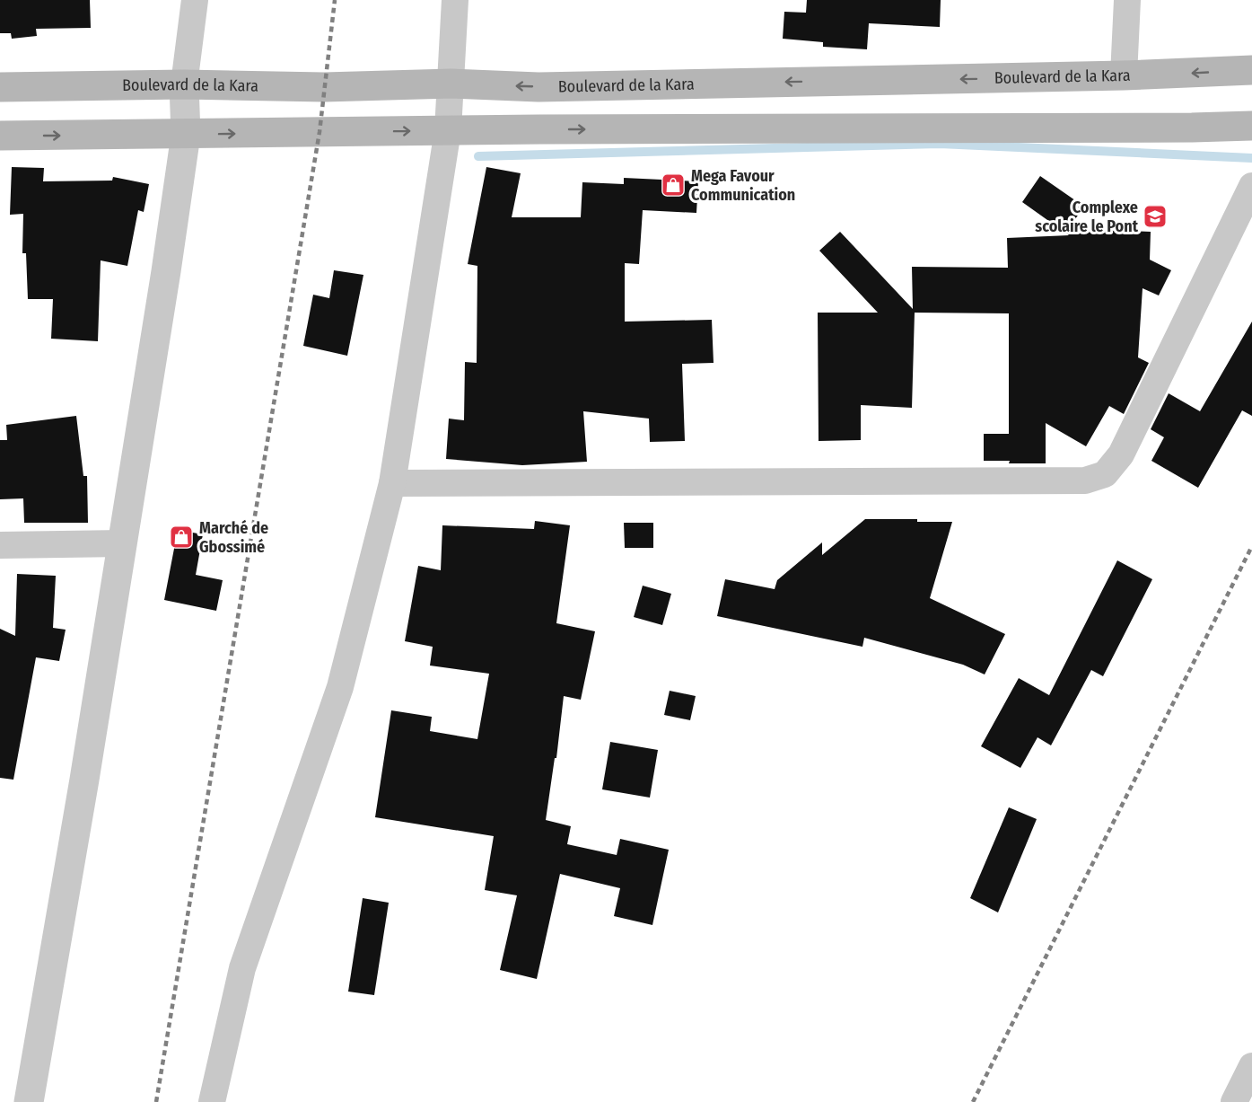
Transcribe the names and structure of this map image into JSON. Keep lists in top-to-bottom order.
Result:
{
  "streets": {
    "main road": ["Boulevard de la Kara"]
  },
  "places": {
    "shop": ["Mega Favour Communication", "Marché de Gbossimé"],
    "school or university": ["Complexe scolaire le Pont"]
  }
}
